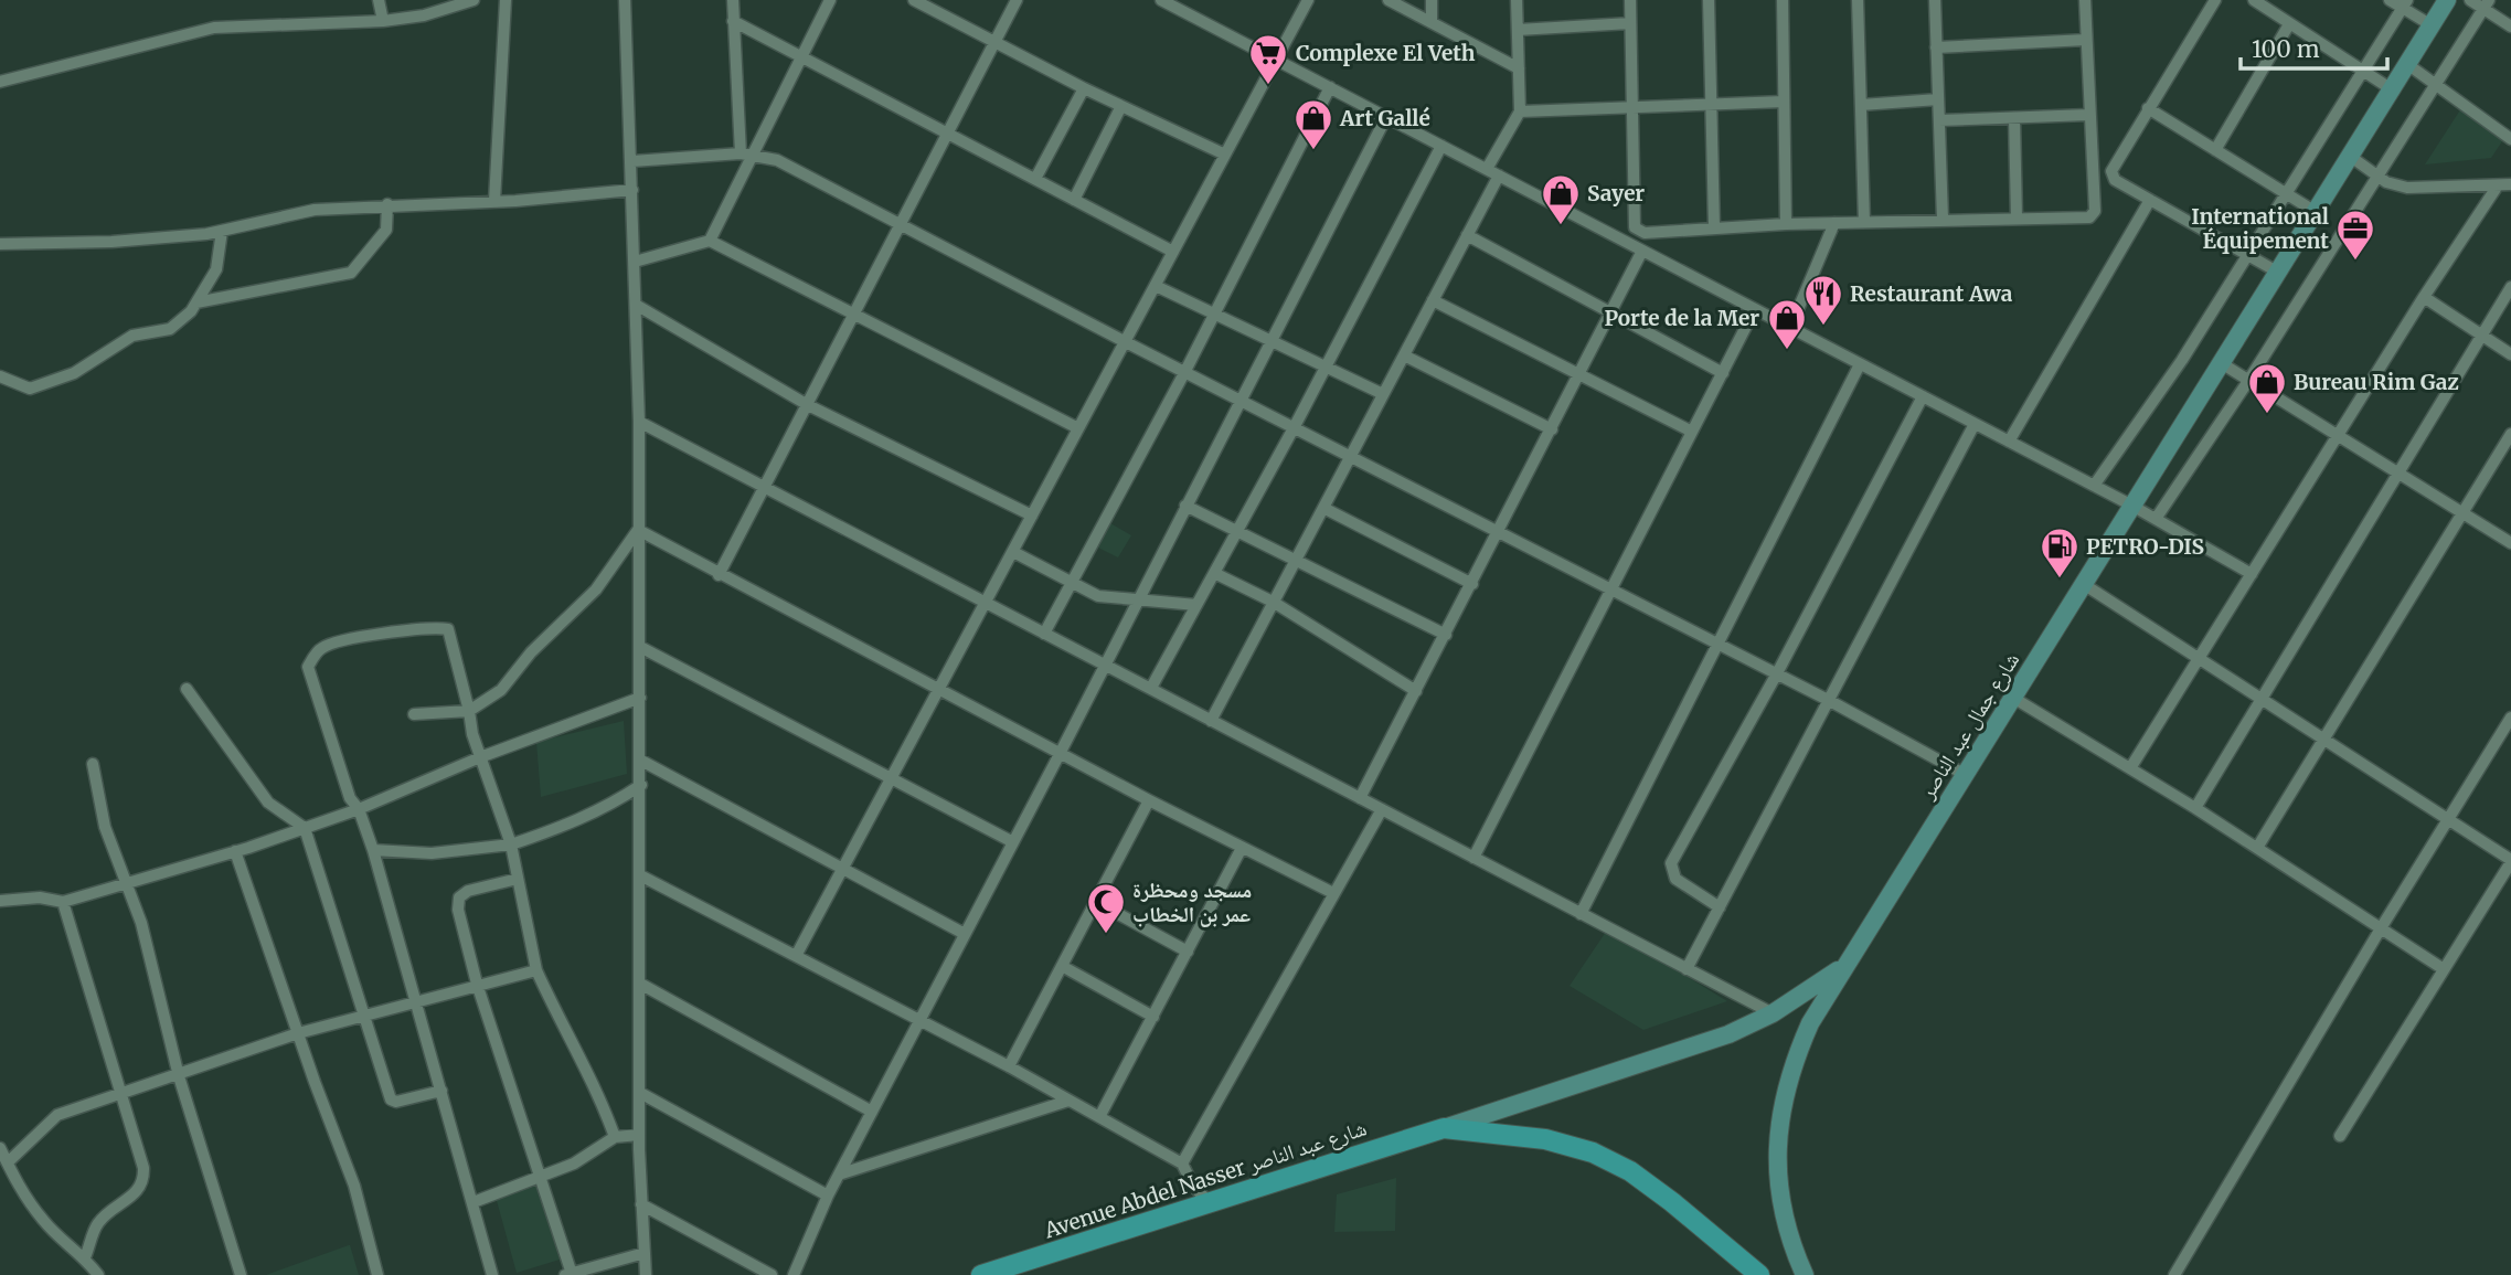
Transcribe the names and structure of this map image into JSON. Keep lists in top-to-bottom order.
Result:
{
  "streets": {
    "main road": ["شارع جمال عبد الناصر", "Avenue Abdel Nasser شارع عبد الناصر"]
  },
  "crossings": [
    ["شارع جمال عبد الناصر", "Avenue Abdel Nasser شارع عبد الناصر"]
  ],
  "places": {
    "supermarket": ["Complexe El Veth"],
    "shop": [
      "Art Gallé",
      "Sayer",
      "Porte de la Mer",
      "Bureau Rim Gaz"
    ],
    "office": ["International Équipement"],
    "restaurant": ["Restaurant Awa"],
    "fuel station": ["PETRO-DIS"],
    "mosque": ["مسجد ومحظرة عمر بن الخطاب"]
  },
  "scale_bar": "100 m"
}
